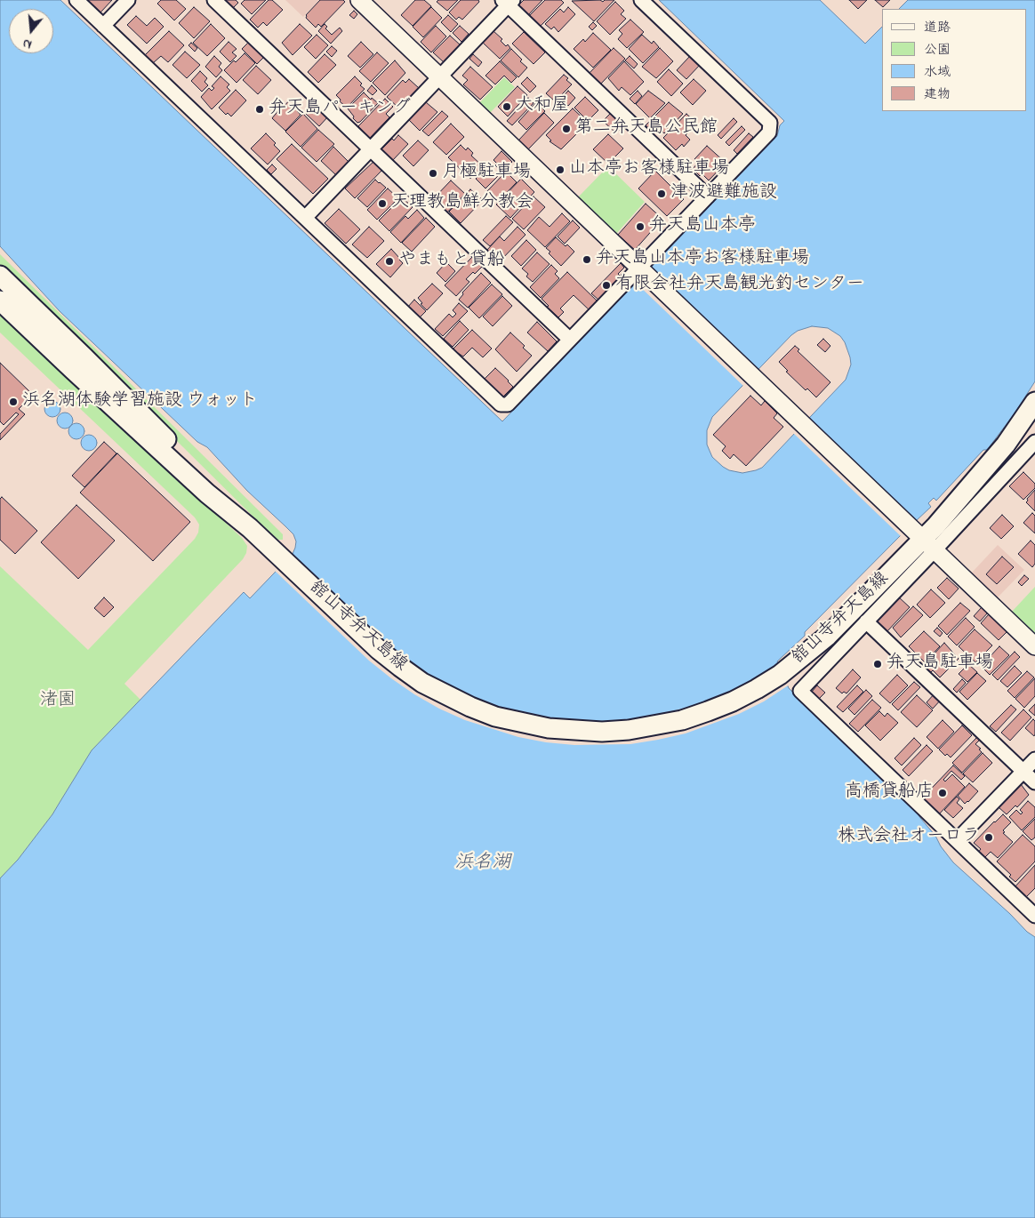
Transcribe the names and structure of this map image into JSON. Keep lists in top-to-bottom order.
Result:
{
  "streets": {
    "main road": ["舘山寺弁天島線"]
  },
  "water": ["浜名湖"],
  "parks": ["渚園"],
  "places": [
    "大和屋",
    "弁天島パーキング",
    "第二弁天島公民館",
    "山本亭お客様駐車場",
    "月極駐車場",
    "津波避難施設",
    "天理教島鮮分教会",
    "弁天島山本亭",
    "弁天島山本亭お客様駐車場",
    "やまもと貸船",
    "有限会社弁天島観光釣センター",
    "浜名湖体験学習施設 ウォット",
    "弁天島駐車場",
    "高橋貸船店",
    "株式会社オーロラ"
  ],
  "legend": [
    "道路",
    "公園",
    "水域",
    "建物"
  ],
  "north": "bottom"
}
